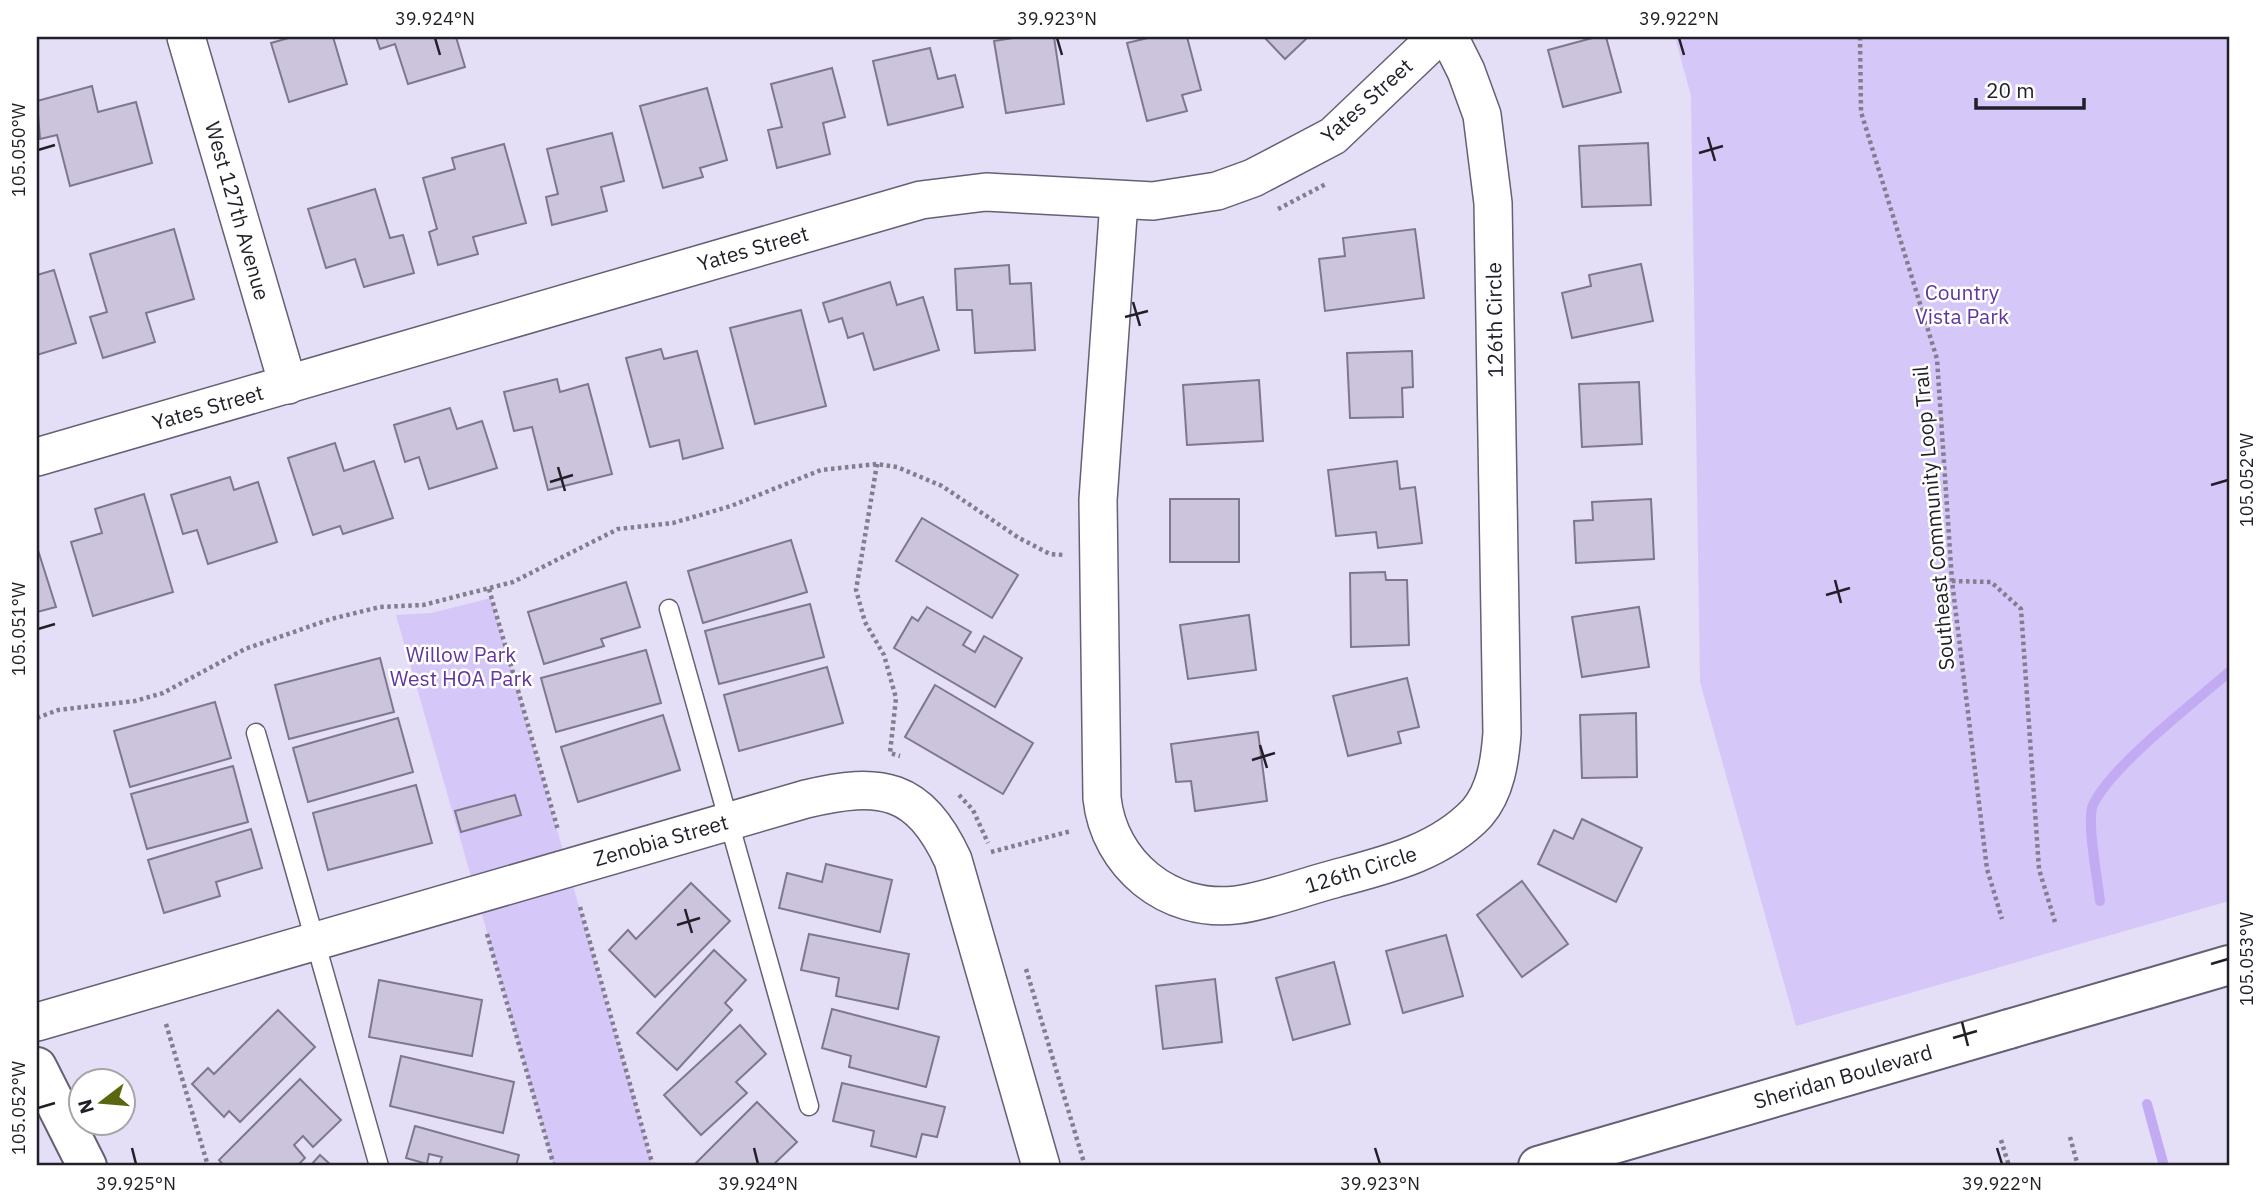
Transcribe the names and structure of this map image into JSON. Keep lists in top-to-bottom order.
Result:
{
  "streets": {
    "main road": ["Sheridan Boulevard"],
    "street": [
      "Yates Street",
      "West 127th Avenue",
      "126th Circle",
      "Zenobia Street"
    ],
    "path": ["Southeast Community Loop Trail"]
  },
  "crossings": [
    ["Yates Street", "West 127th Avenue"],
    ["Yates Street", "126th Circle"]
  ],
  "parks": ["Country Vista Park", "Willow Park West HOA Park"],
  "scale_bar": "20 m",
  "north": "left",
  "coordinates": [
    "39.924°N",
    "39.923°N",
    "39.922°N",
    "105.050°W",
    "105.052°W",
    "105.051°W",
    "105.053°W",
    "39.925°N"
  ]
}
